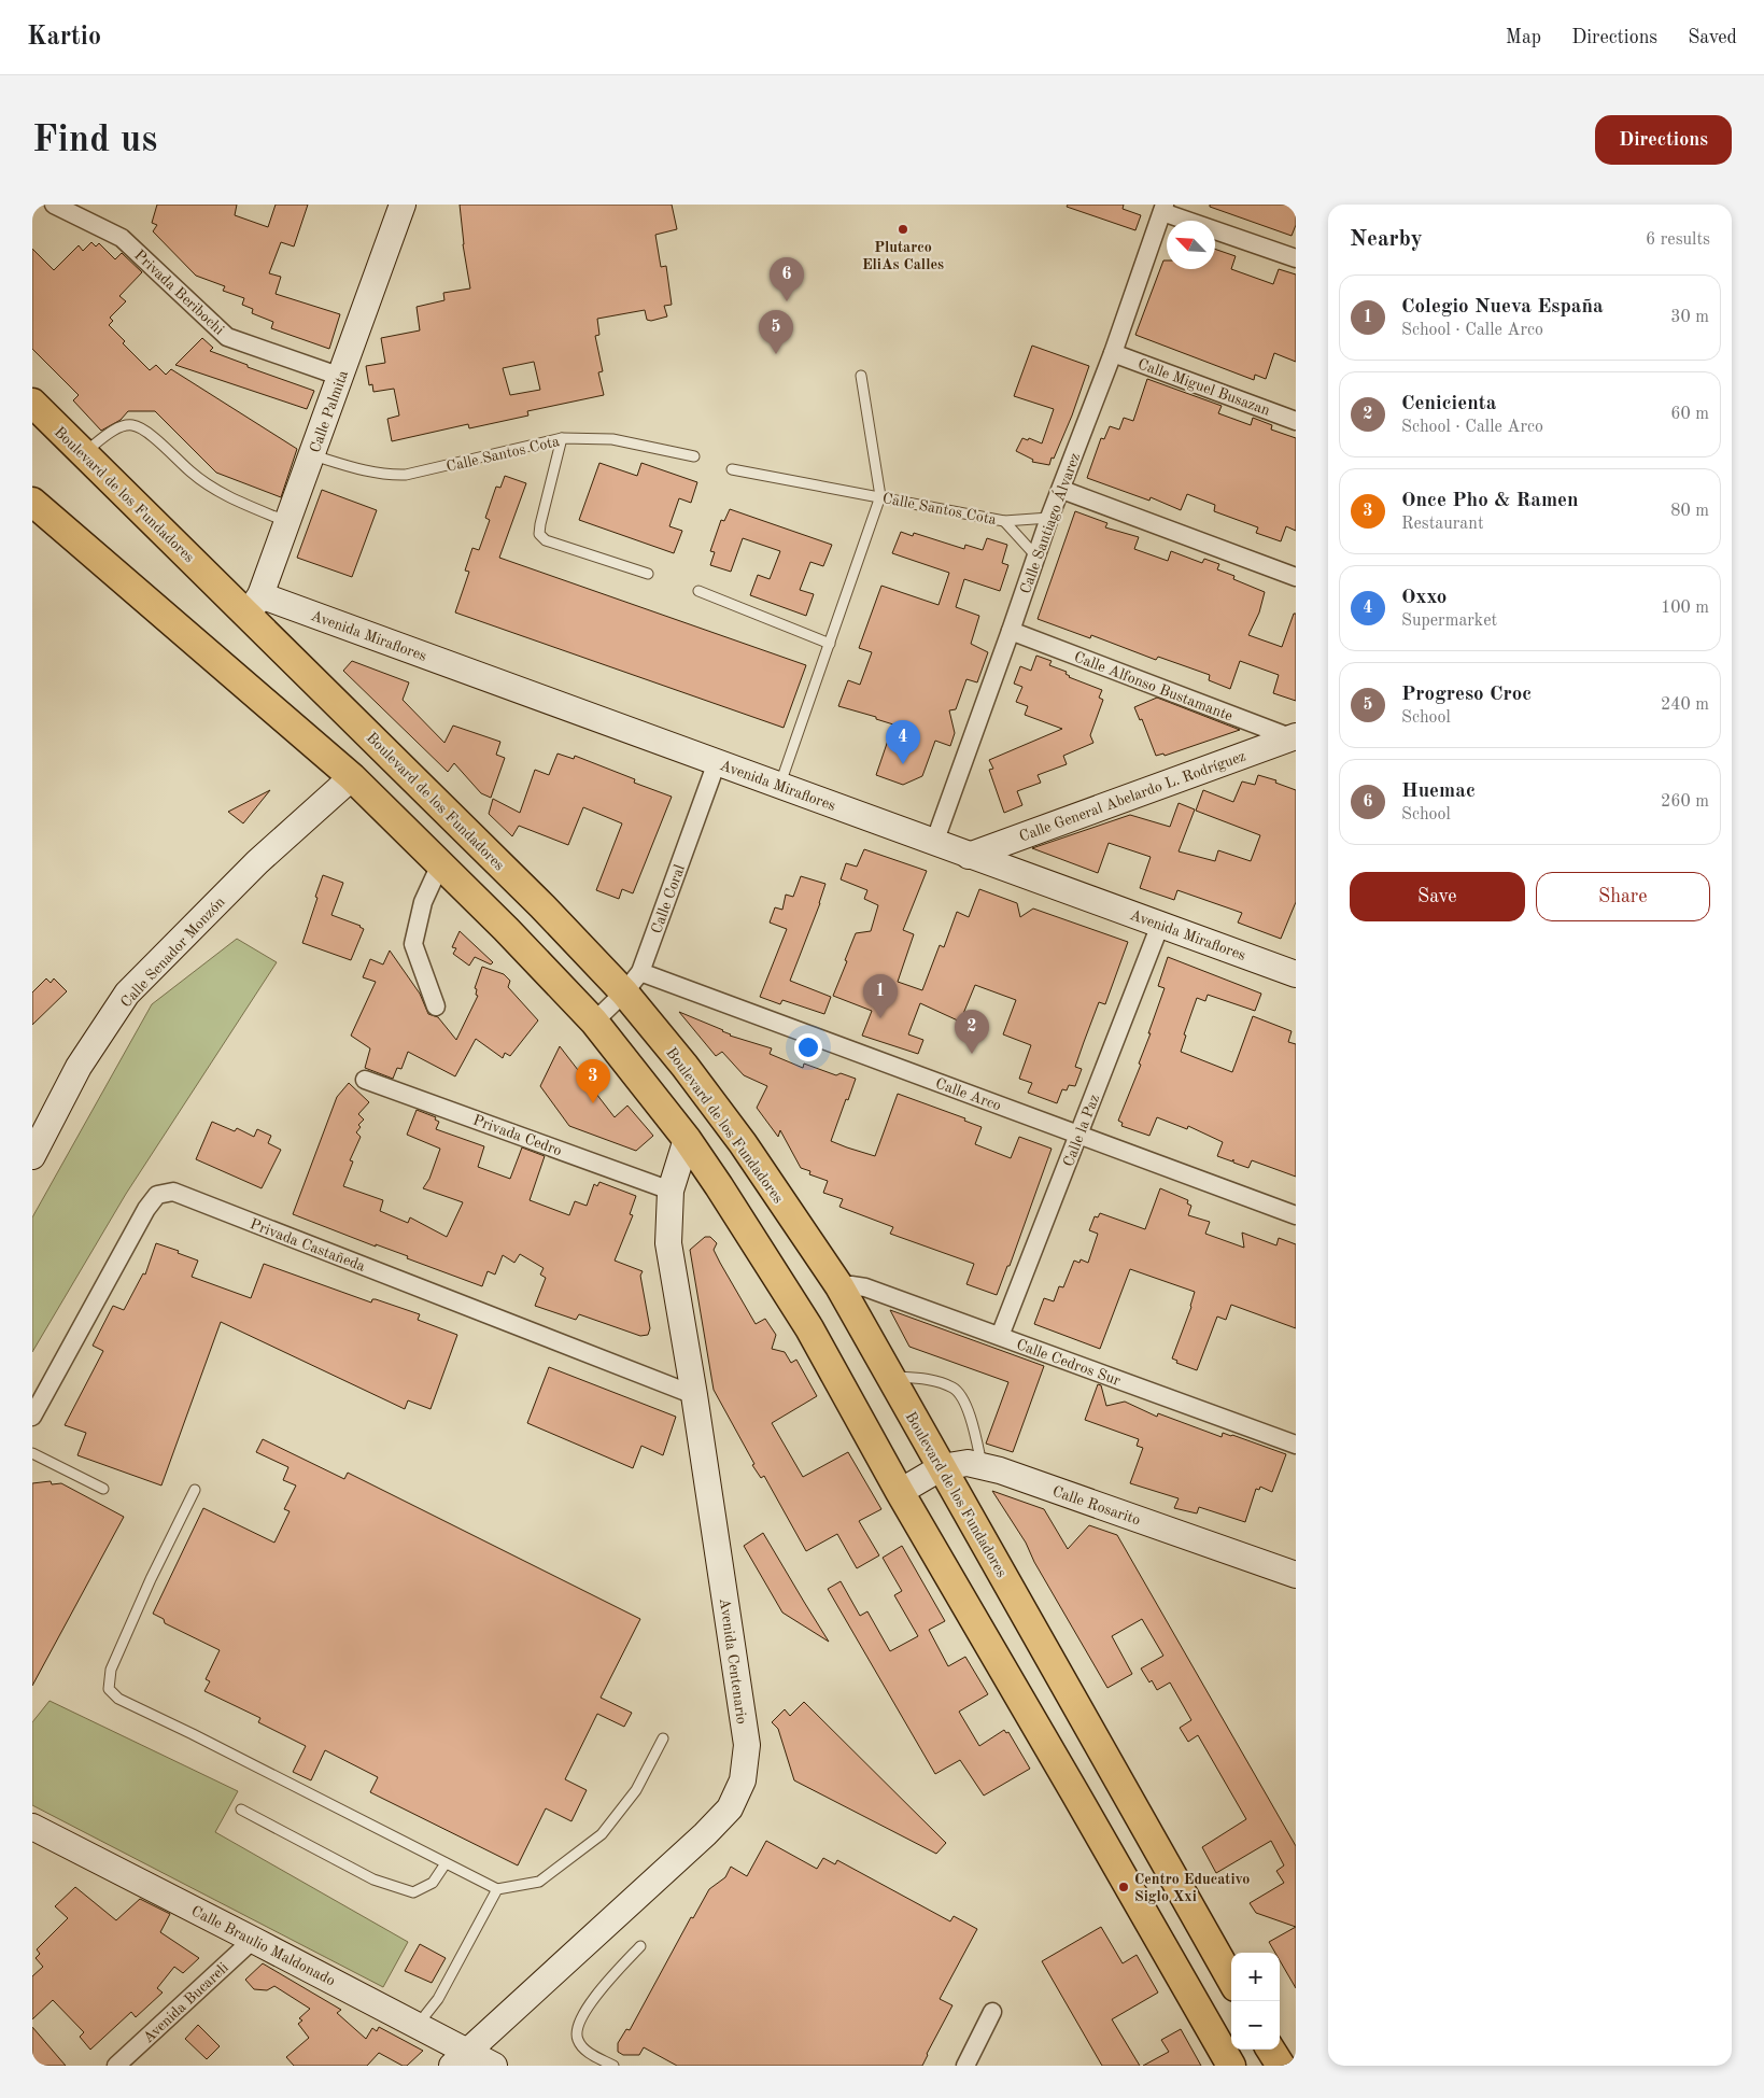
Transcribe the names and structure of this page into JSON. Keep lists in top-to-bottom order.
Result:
{
  "streets": {
    "main road": ["Boulevard de los Fundadores"],
    "street": [
      "Privada Beribochi",
      "Calle Miguel Busazan",
      "Calle Palmita",
      "Calle Santiago Álvarez",
      "Avenida Miraflores",
      "Calle Alfonso Bustamante",
      "Calle General Abelardo L. Rodríguez",
      "Calle Coral",
      "Calle Senador Monzón",
      "Calle Arco",
      "Calle la Paz",
      "Privada Cedro",
      "Privada Castañeda",
      "Calle Cedros Sur",
      "Calle Rosarito",
      "Avenida Centenario",
      "Calle Braulio Maldonado",
      "Avenida Bucareli"
    ],
    "lane": ["Calle Santos Cota"]
  },
  "crossings": [
    ["Privada Beribochi", "Calle Palmita"],
    ["Calle Miguel Busazan", "Calle Santiago Álvarez"],
    ["Calle Palmita", "Calle Santos Cota"],
    ["Calle Palmita", "Boulevard de los Fundadores"],
    ["Calle Palmita", "Avenida Miraflores"],
    ["Calle Santos Cota", "Calle Santiago Álvarez"],
    ["Boulevard de los Fundadores", "Avenida Miraflores"],
    ["Boulevard de los Fundadores", "Calle Coral"],
    ["Boulevard de los Fundadores", "Calle Arco"],
    ["Boulevard de los Fundadores", "Calle Cedros Sur"],
    ["Boulevard de los Fundadores", "Calle Rosarito"],
    ["Calle Santiago Álvarez", "Avenida Miraflores"],
    ["Calle Santiago Álvarez", "Calle Alfonso Bustamante"],
    ["Avenida Miraflores", "Calle General Abelardo L. Rodríguez"],
    ["Avenida Miraflores", "Calle Coral"],
    ["Avenida Miraflores", "Calle la Paz"],
    ["Calle Alfonso Bustamante", "Calle General Abelardo L. Rodríguez"],
    ["Calle Coral", "Calle Arco"],
    ["Calle Arco", "Calle la Paz"],
    ["Calle la Paz", "Calle Cedros Sur"],
    ["Privada Cedro", "Avenida Centenario"],
    ["Privada Castañeda", "Avenida Centenario"],
    ["Avenida Centenario", "Calle Braulio Maldonado"],
    ["Calle Braulio Maldonado", "Avenida Bucareli"]
  ],
  "places": ["Plutarco EliAs Calles", "Centro Educativo Siglo Xxi"],
  "north": "top left",
  "page": {
    "header": "Kartio",
    "nav": ["Map", "Directions", "Saved"],
    "buttons": [
      "Directions",
      ["Save", "Share"]
    ],
    "title": "Find us",
    "heading": ["Nearby", "6 results"],
    "pins": [
      "6",
      "5",
      "4",
      "1",
      "2",
      "3"
    ],
    "list": [
      {
        "mark": "1",
        "name": "Colegio Nueva España",
        "note": "School · Calle Arco",
        "value": "30 m"
      },
      {
        "mark": "2",
        "name": "Cenicienta",
        "note": "School · Calle Arco",
        "value": "60 m"
      },
      {
        "mark": "3",
        "name": "Once Pho & Ramen",
        "note": "Restaurant",
        "value": "80 m"
      },
      {
        "mark": "4",
        "name": "Oxxo",
        "note": "Supermarket",
        "value": "100 m"
      },
      {
        "mark": "5",
        "name": "Progreso Croc",
        "note": "School",
        "value": "240 m"
      },
      {
        "mark": "6",
        "name": "Huemac",
        "note": "School",
        "value": "260 m"
      }
    ],
    "map_buttons": ["+", "−"]
  }
}
